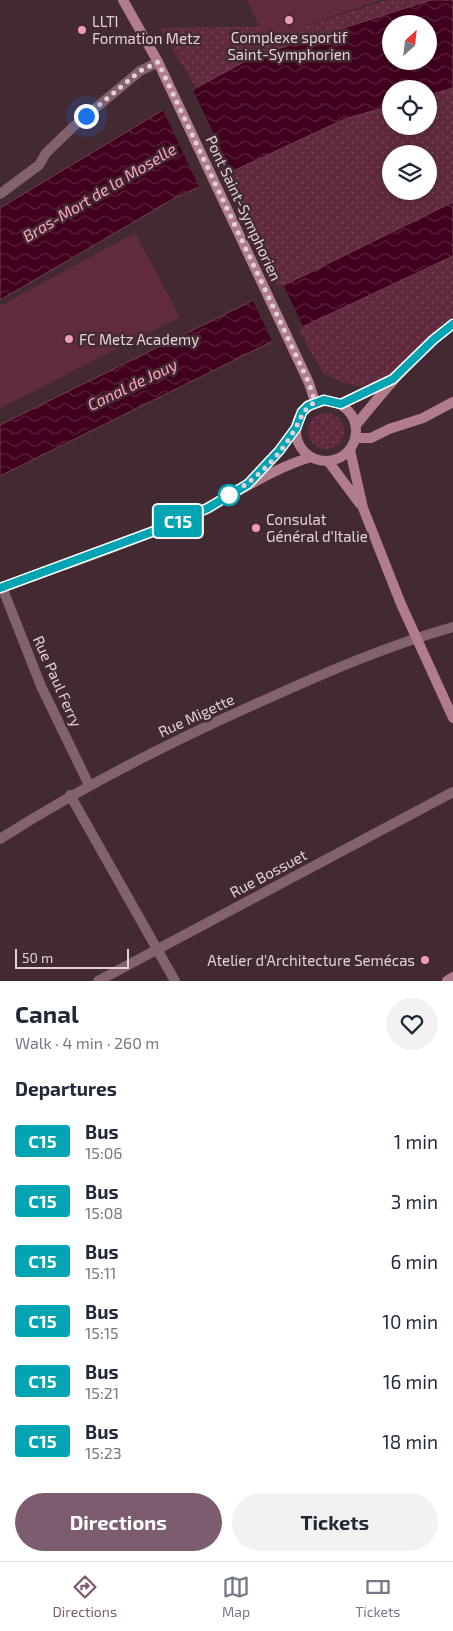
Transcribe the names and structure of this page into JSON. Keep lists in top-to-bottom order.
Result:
{
  "streets": {
    "main road": ["Pont Saint-Symphorien"],
    "street": ["Rue Paul Ferry", "Rue Migette", "Rue Bossuet"]
  },
  "crossings": [
    ["Rue Paul Ferry", "Rue Migette"]
  ],
  "water": ["Bras-Mort de la Moselle", "Canal de Jouy"],
  "places": [
    "Complexe sportif Saint-Symphorien",
    "LLTI Formation Metz",
    "FC Metz Academy",
    "Consulat Général d'Italie",
    "Atelier d'Architecture Semécas"
  ],
  "lines": ["bus line C15"],
  "scale_bar": "50 m",
  "north": "top right",
  "page": {
    "on_map": "C15",
    "scale": "50 m",
    "heading": [
      ["Canal", "Walk · 4 min · 260 m"],
      "Departures"
    ],
    "list": [
      {
        "mark": "C15",
        "name": "Bus",
        "note": "15:06",
        "value": "1 min"
      },
      {
        "mark": "C15",
        "name": "Bus",
        "note": "15:08",
        "value": "3 min"
      },
      {
        "mark": "C15",
        "name": "Bus",
        "note": "15:11",
        "value": "6 min"
      },
      {
        "mark": "C15",
        "name": "Bus",
        "note": "15:15",
        "value": "10 min"
      },
      {
        "mark": "C15",
        "name": "Bus",
        "note": "15:21",
        "value": "16 min"
      },
      {
        "mark": "C15",
        "name": "Bus",
        "note": "15:23",
        "value": "18 min"
      }
    ],
    "buttons": ["Directions", "Tickets"],
    "tabs": ["Directions", "Map", "Tickets"]
  }
}
